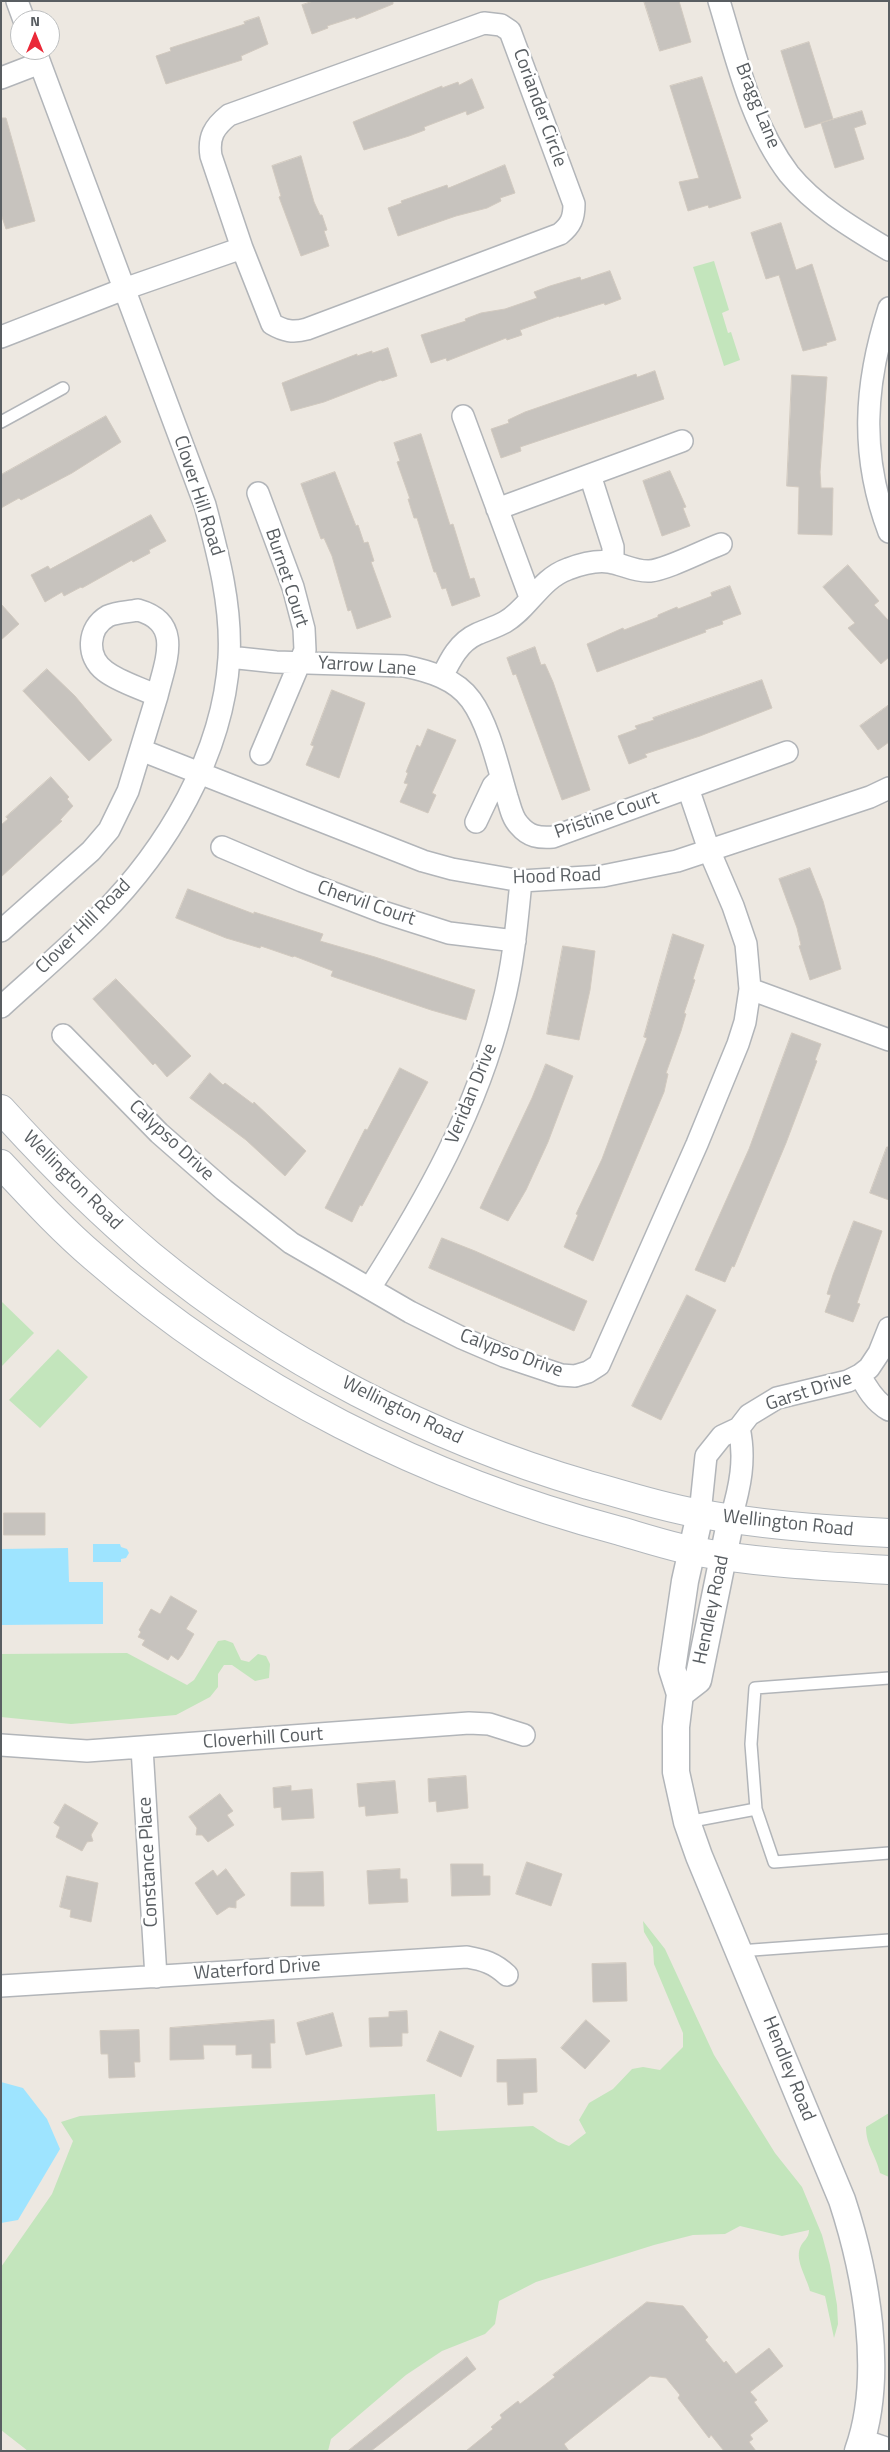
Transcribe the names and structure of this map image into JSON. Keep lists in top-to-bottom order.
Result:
{
  "streets": {
    "main road": ["Wellington Road"],
    "street": [
      "Bragg Lane",
      "Coriander Circle",
      "Clover Hill Road",
      "Burnet Court",
      "Yarrow Lane",
      "Pristine Court",
      "Hood Road",
      "Chervil Court",
      "Veridan Drive",
      "Calypso Drive",
      "Garst Drive",
      "Hendley Road",
      "Cloverhill Court",
      "Constance Place",
      "Waterford Drive"
    ]
  },
  "crossings": [
    ["Clover Hill Road", "Yarrow Lane"],
    ["Clover Hill Road", "Hood Road"],
    ["Burnet Court", "Yarrow Lane"],
    ["Yarrow Lane", "Pristine Court"],
    ["Hood Road", "Veridan Drive"],
    ["Hood Road", "Calypso Drive"],
    ["Chervil Court", "Veridan Drive"],
    ["Veridan Drive", "Calypso Drive"],
    ["Wellington Road", "Garst Drive"],
    ["Wellington Road", "Hendley Road"],
    ["Garst Drive", "Hendley Road"],
    ["Cloverhill Court", "Constance Place"],
    ["Constance Place", "Waterford Drive"]
  ],
  "north": "top"
}
